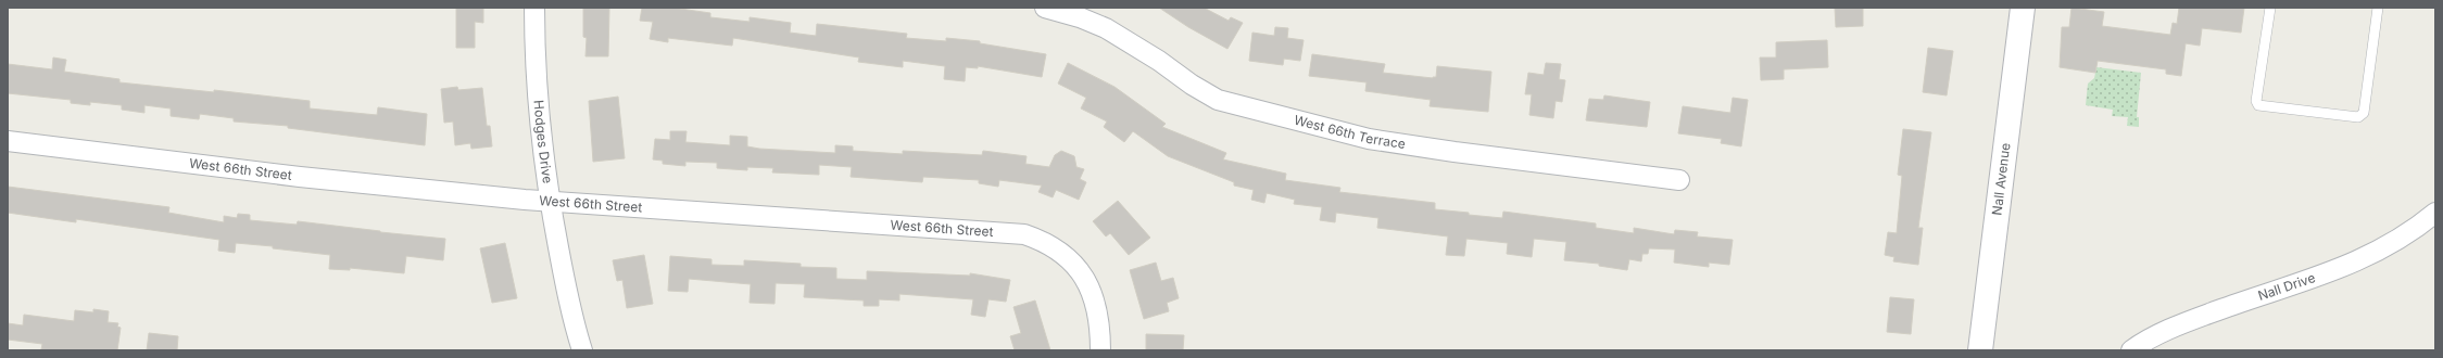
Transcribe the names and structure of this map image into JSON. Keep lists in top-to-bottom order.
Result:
{
  "streets": {
    "main road": ["Nall Avenue"],
    "street": [
      "West 66th Terrace",
      "Hodges Drive",
      "West 66th Street",
      "Nall Drive"
    ]
  },
  "crossings": [
    ["Hodges Drive", "West 66th Street"]
  ]
}
